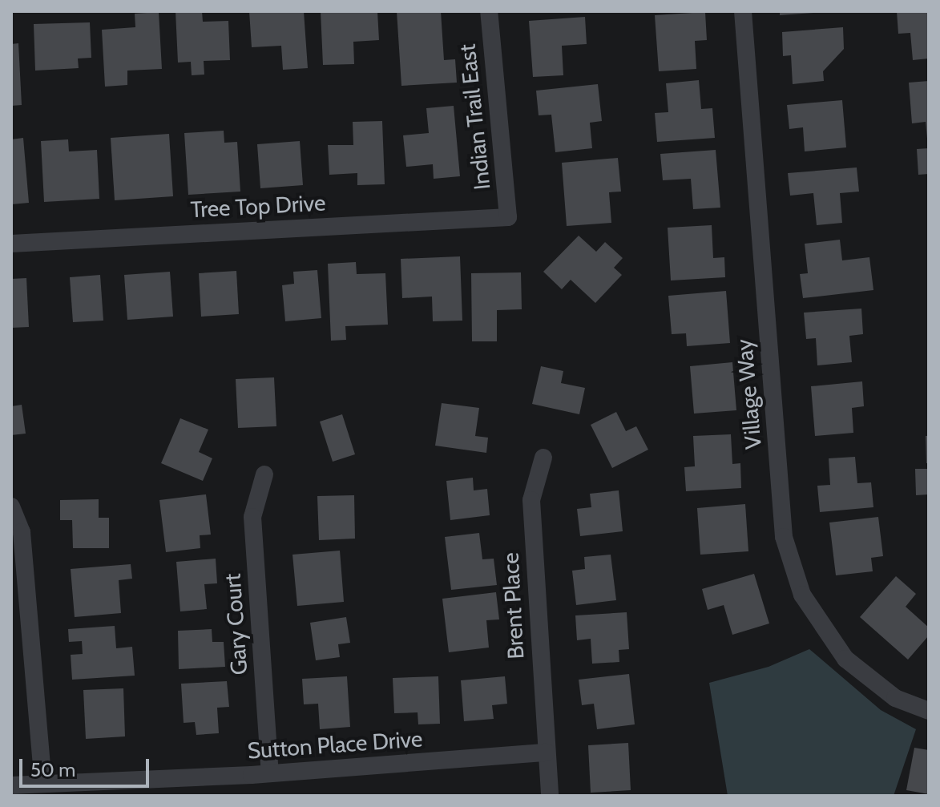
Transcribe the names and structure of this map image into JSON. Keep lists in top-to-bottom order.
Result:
{
  "streets": {
    "street": [
      "Indian Trail East",
      "Tree Top Drive",
      "Village Way",
      "Brent Place",
      "Gary Court",
      "Sutton Place Drive"
    ]
  },
  "crossings": [
    ["Indian Trail East", "Tree Top Drive"],
    ["Brent Place", "Sutton Place Drive"],
    ["Gary Court", "Sutton Place Drive"]
  ],
  "scale_bar": "50 m"
}
